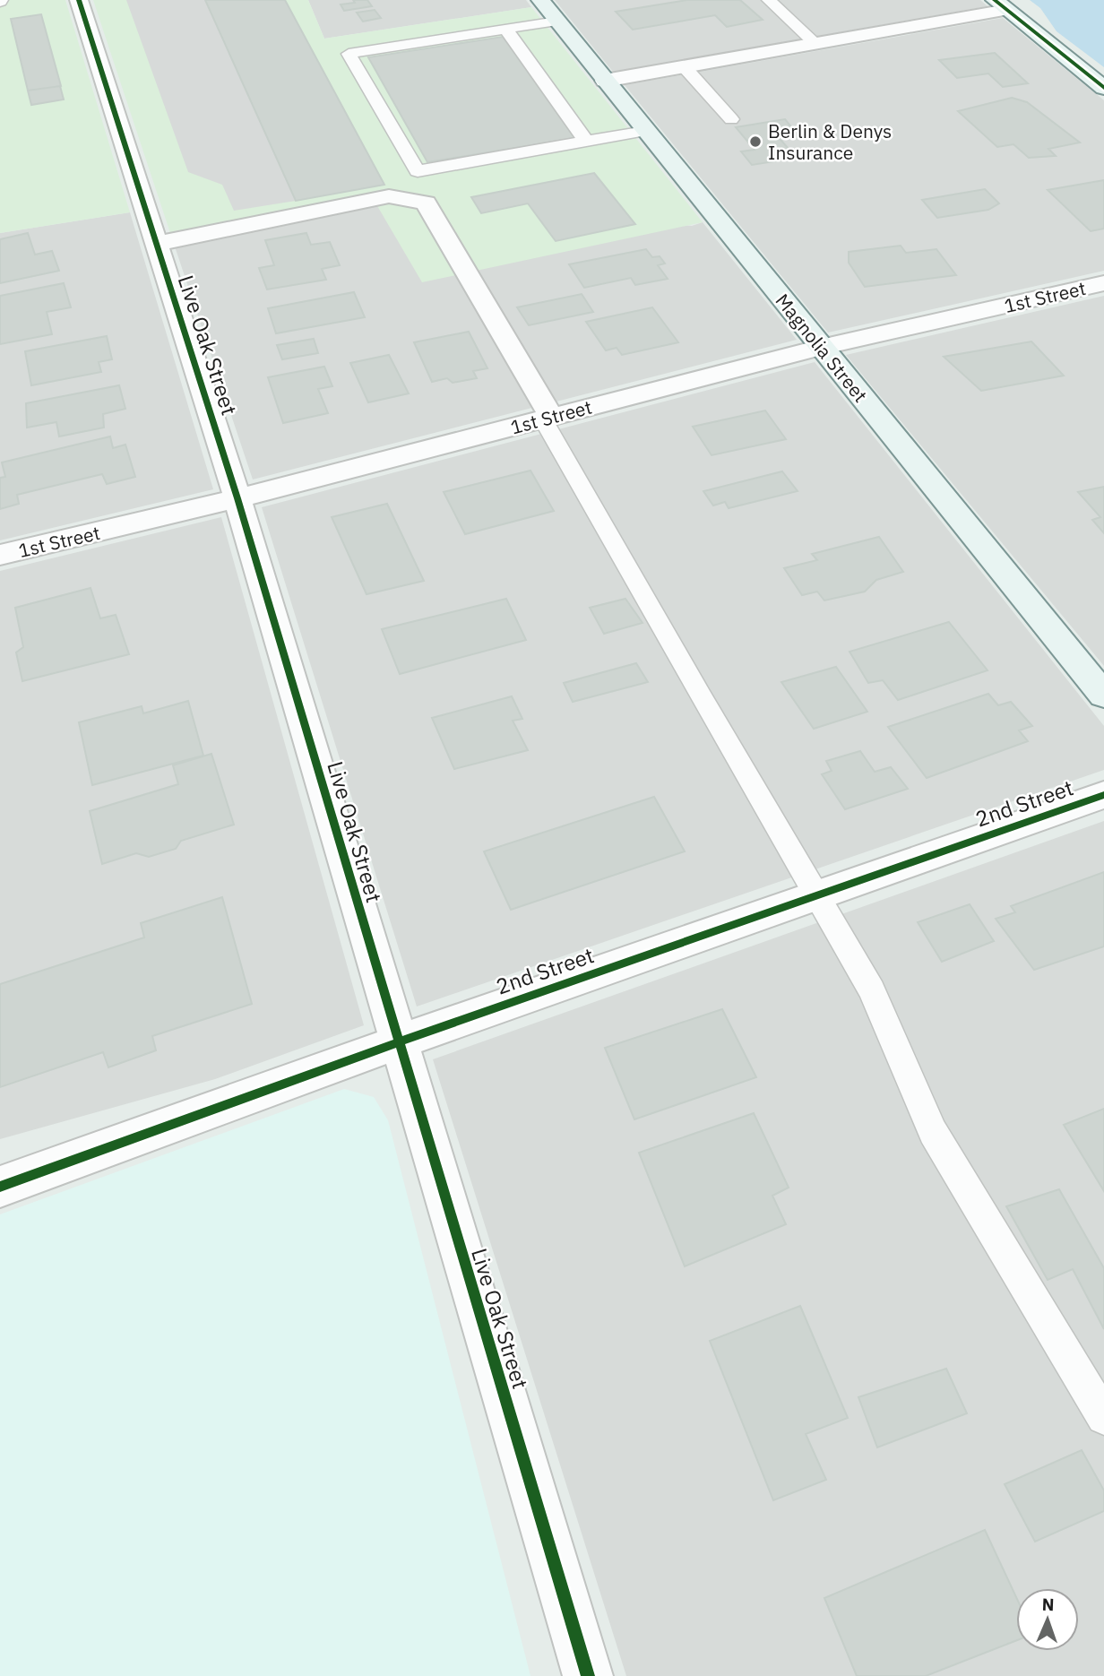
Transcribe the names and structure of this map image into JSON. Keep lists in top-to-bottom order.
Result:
{
  "streets": {
    "street": [
      "1st Street",
      "Live Oak Street",
      "Magnolia Street",
      "2nd Street"
    ]
  },
  "crossings": [
    ["1st Street", "Live Oak Street"],
    ["1st Street", "Magnolia Street"],
    ["Live Oak Street", "2nd Street"]
  ],
  "places": ["Berlin & Denys Insurance"],
  "north": "top"
}
